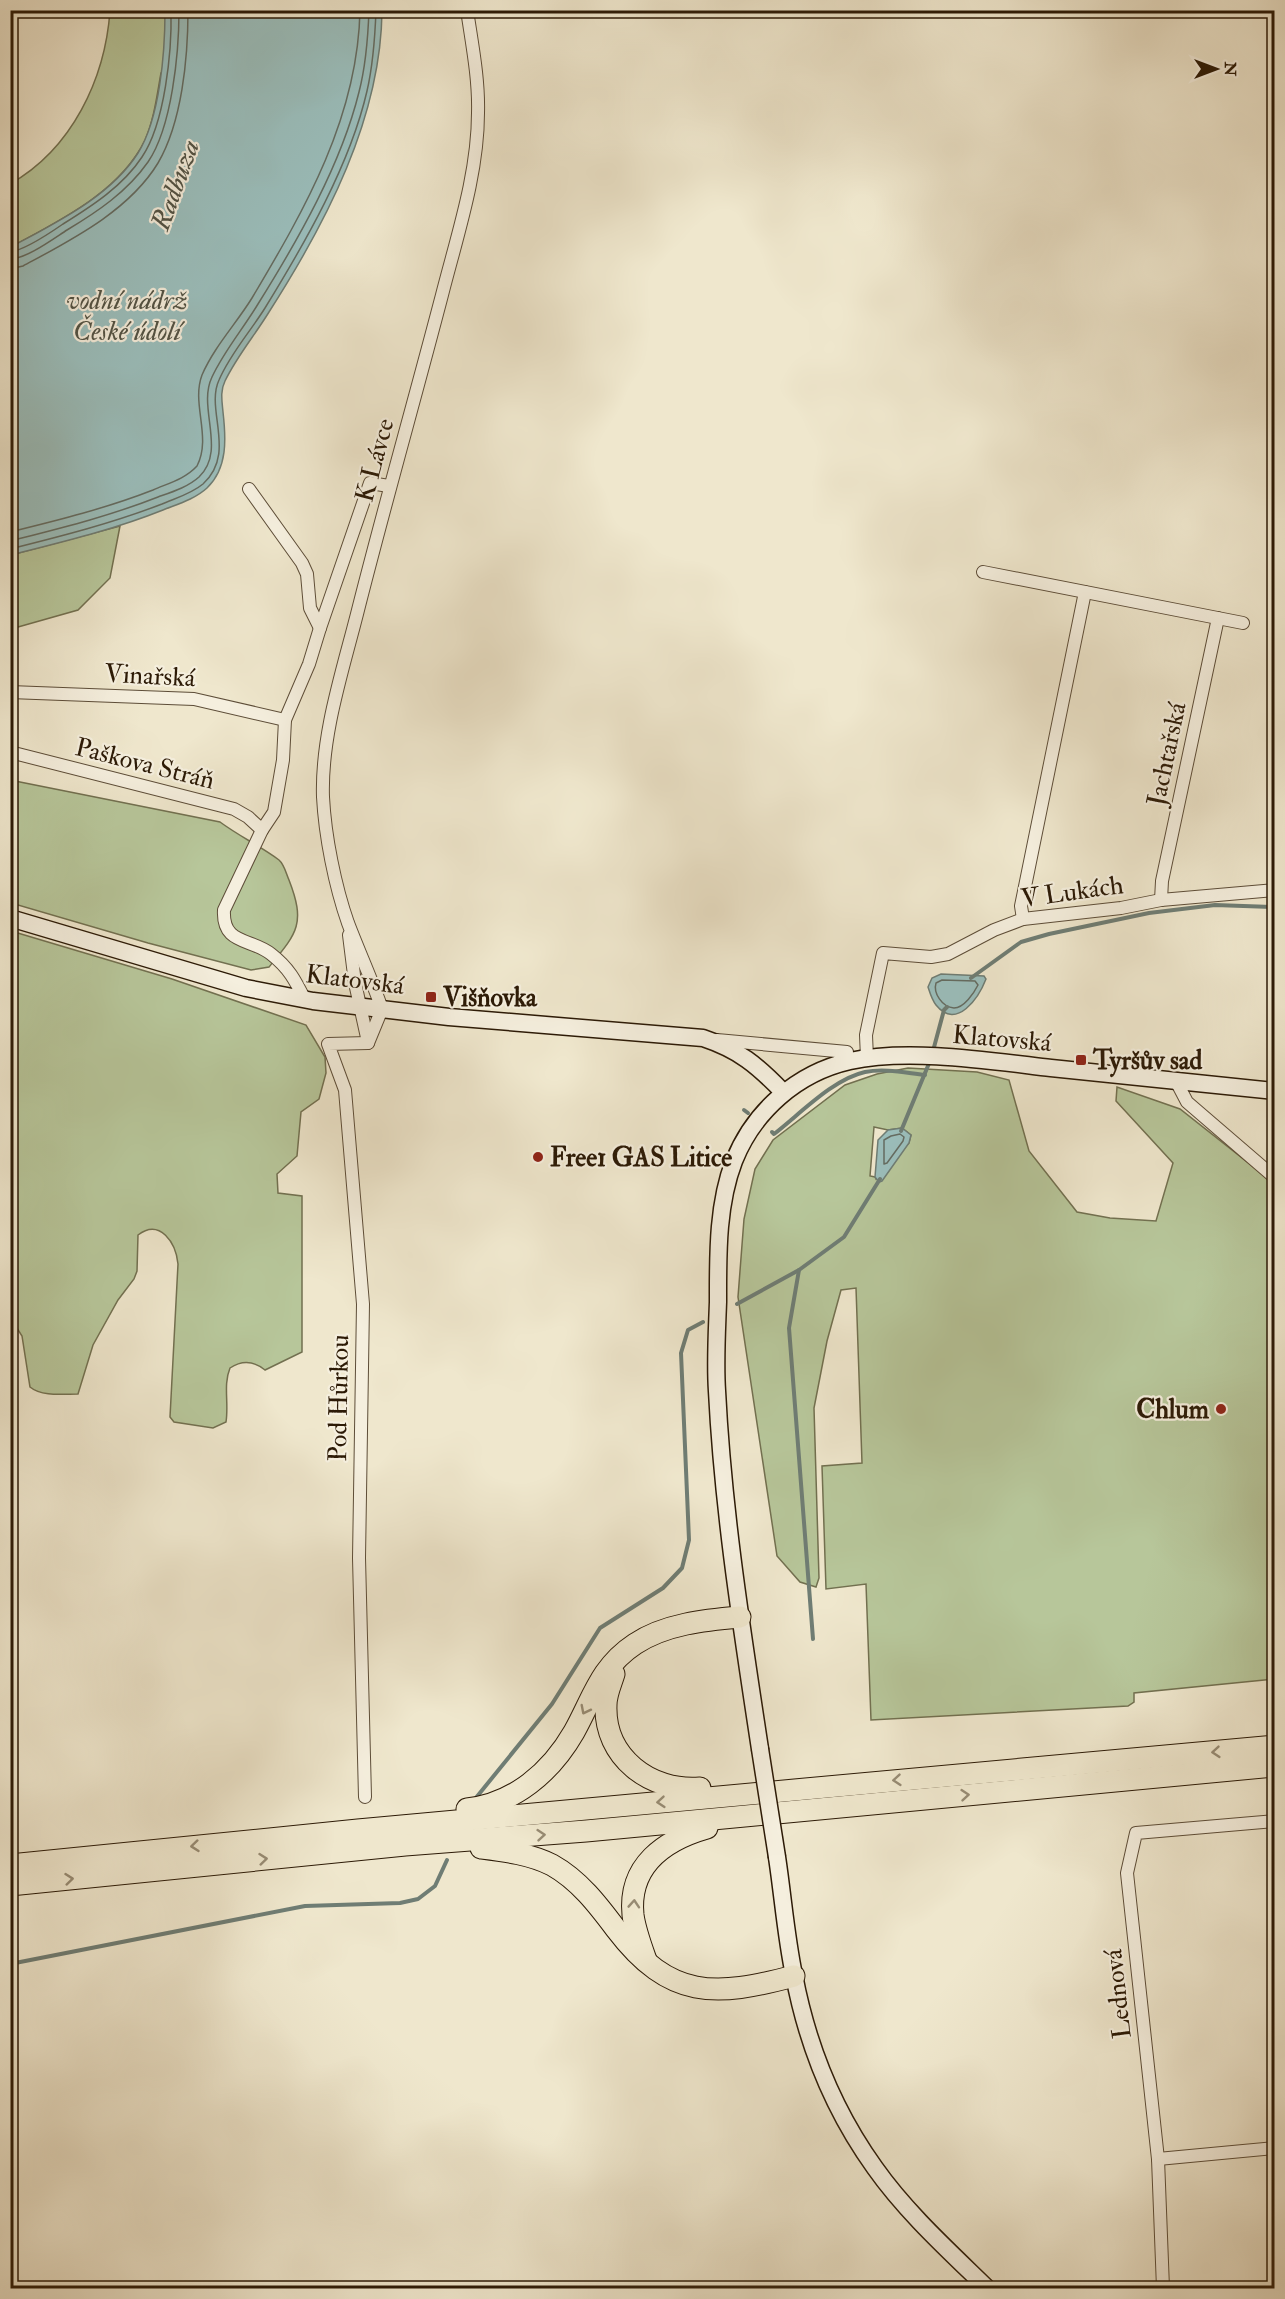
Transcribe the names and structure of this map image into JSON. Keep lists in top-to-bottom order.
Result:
{
  "streets": {
    "main road": ["Klatovská"],
    "street": [
      "K Lávce",
      "Vinařská",
      "Jachtařská",
      "Paškova Stráň",
      "V Lukách",
      "Pod Hůrkou",
      "Lednová"
    ]
  },
  "crossings": [
    ["K Lávce", "Klatovská"],
    ["Jachtařská", "V Lukách"],
    ["V Lukách", "Klatovská"]
  ],
  "water": ["Radbuza", "vodní nádrž České údolí"],
  "places": {
    "transit": ["Višňovka", "Tyršův sad"],
    "other": ["Free1 GAS Litice", "Chlum"]
  },
  "north": "right"
}
